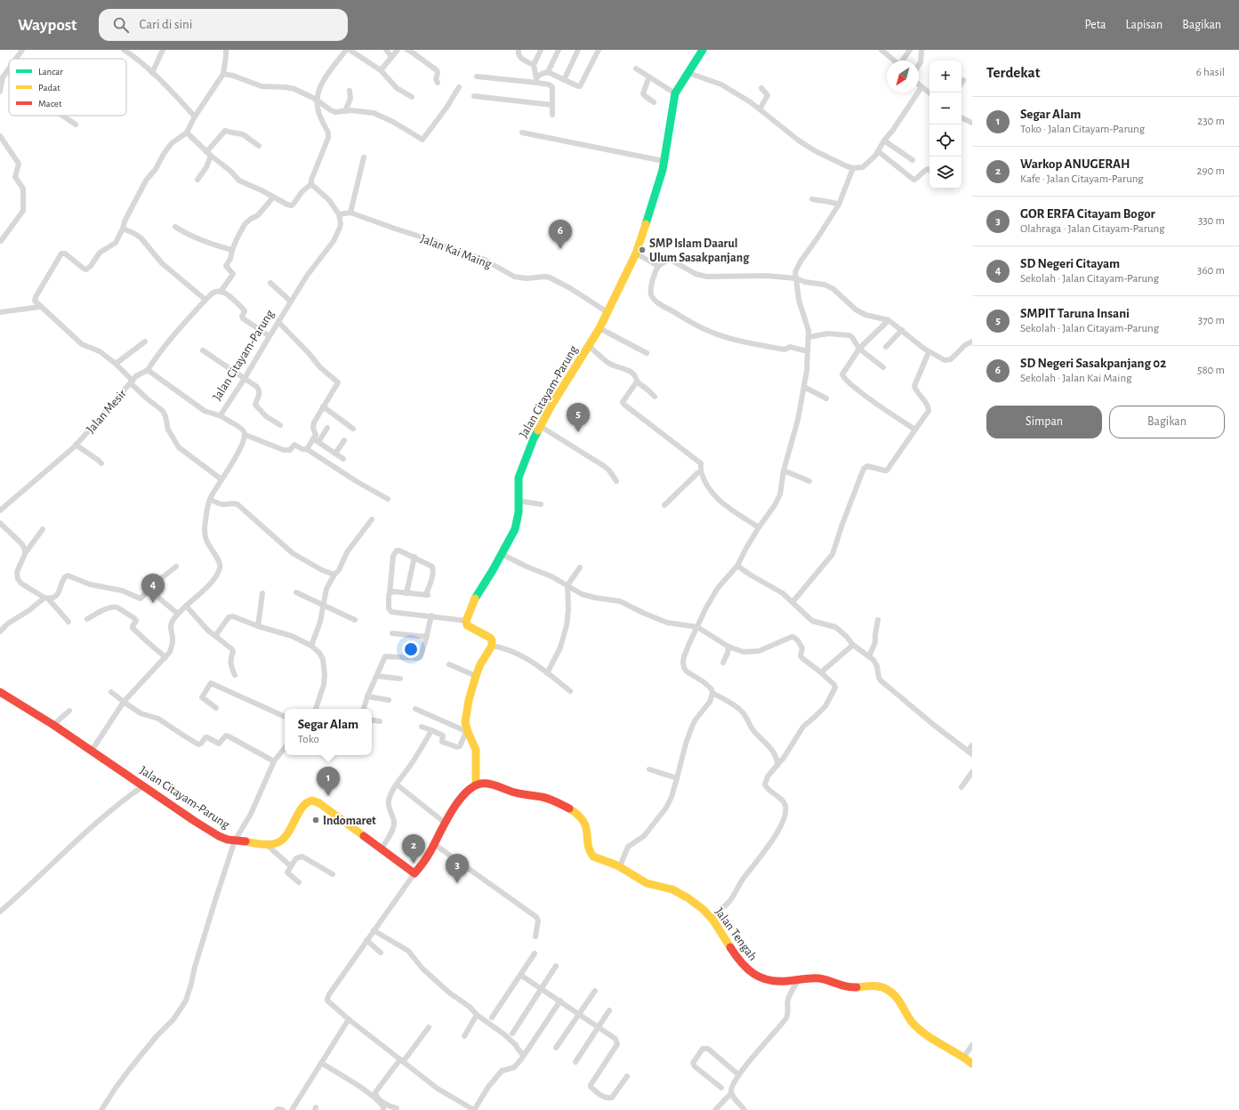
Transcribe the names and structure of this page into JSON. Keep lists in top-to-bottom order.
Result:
{
  "streets": {
    "main road": ["Jalan Citayam-Parung", "Jalan Tengah"],
    "street": ["Jalan Kai Maing", "Jalan Mesir"]
  },
  "crossings": [
    ["Jalan Kai Maing", "Jalan Citayam-Parung"]
  ],
  "places": ["SMP Islam Daarul Ulum Sasakpanjang", "Indomaret"],
  "legend": ["Lancar", "Padat", "Macet"],
  "north": "bottom left",
  "page": {
    "header": "Waypost",
    "search": "Cari di sini",
    "nav": ["Peta", "Lapisan", "Bagikan"],
    "heading": ["Terdekat", "6 hasil"],
    "map_buttons": ["+", "−"],
    "list": [
      {
        "mark": "1",
        "name": "Segar Alam",
        "note": "Toko · Jalan Citayam-Parung",
        "value": "230 m"
      },
      {
        "mark": "2",
        "name": "Warkop ANUGERAH",
        "note": "Kafe · Jalan Citayam-Parung",
        "value": "290 m"
      },
      {
        "mark": "3",
        "name": "GOR ERFA Citayam Bogor",
        "note": "Olahraga · Jalan Citayam-Parung",
        "value": "330 m"
      },
      {
        "mark": "4",
        "name": "SD Negeri Citayam",
        "note": "Sekolah · Jalan Citayam-Parung",
        "value": "360 m"
      },
      {
        "mark": "5",
        "name": "SMPIT Taruna Insani",
        "note": "Sekolah · Jalan Citayam-Parung",
        "value": "370 m"
      },
      {
        "mark": "6",
        "name": "SD Negeri Sasakpanjang 02",
        "note": "Sekolah · Jalan Kai Maing",
        "value": "580 m"
      }
    ],
    "pins": [
      "6",
      "5",
      "4",
      "1",
      "2",
      "3"
    ],
    "buttons": ["Simpan", "Bagikan"],
    "popup": ["Segar Alam", "Toko"]
  }
}
